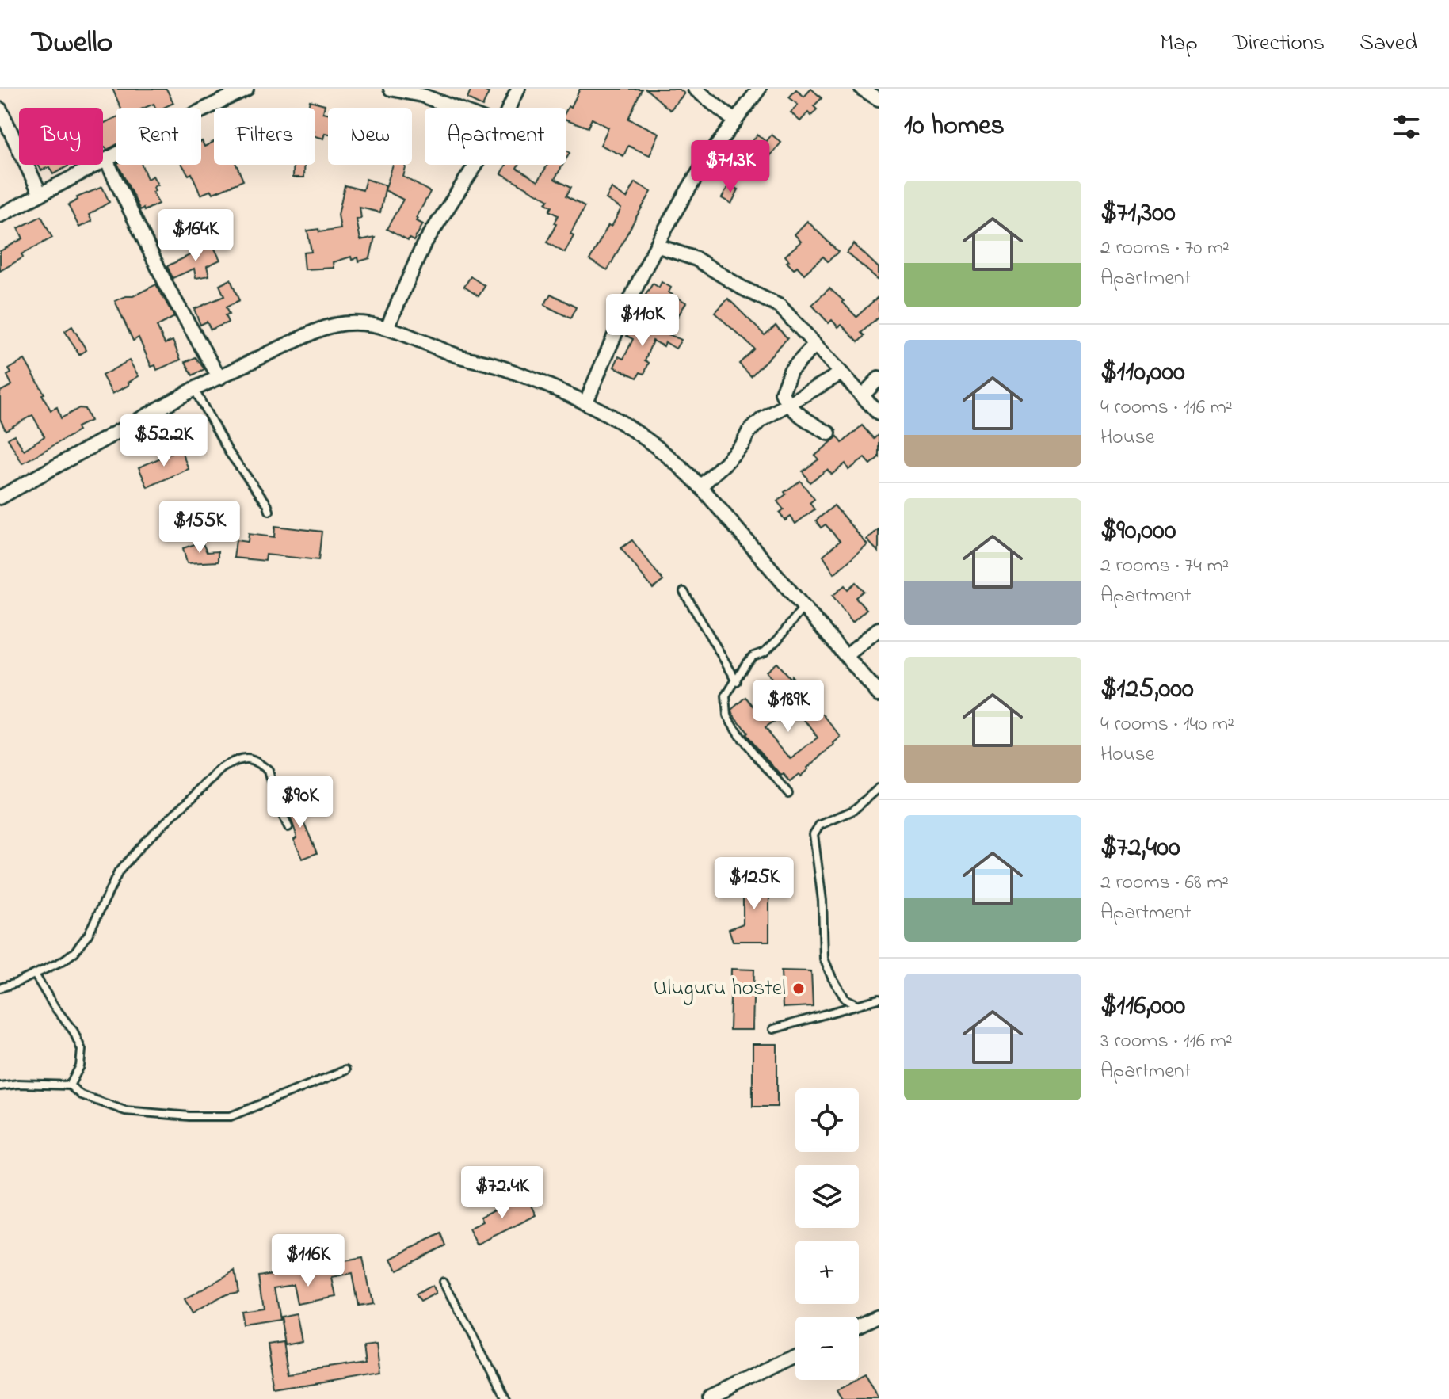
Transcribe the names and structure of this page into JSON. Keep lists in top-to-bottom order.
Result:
{
  "places": ["Uluguru hostel"],
  "page": {
    "header": "Dwello",
    "nav": ["Map", "Directions", "Saved"],
    "heading": "10 homes",
    "chip": [
      "Buy",
      "Rent",
      "Filters",
      "New",
      "Apartment"
    ],
    "price": [
      "$71.3K",
      "$164K",
      "$110K",
      "$52.2K",
      "$155K",
      "$189K",
      "$90K",
      "$125K",
      "$72.4K",
      "$116K"
    ],
    "list": [
      {
        "name": "$71,300",
        "note": "2 rooms · 70 m² · Apartment"
      },
      {
        "name": "$110,000",
        "note": "4 rooms · 116 m² · House"
      },
      {
        "name": "$90,000",
        "note": "2 rooms · 74 m² · Apartment"
      },
      {
        "name": "$125,000",
        "note": "4 rooms · 140 m² · House"
      },
      {
        "name": "$72,400",
        "note": "2 rooms · 68 m² · Apartment"
      },
      {
        "name": "$116,000",
        "note": "3 rooms · 116 m² · Apartment"
      }
    ],
    "map_buttons": ["+", "−"]
  }
}
